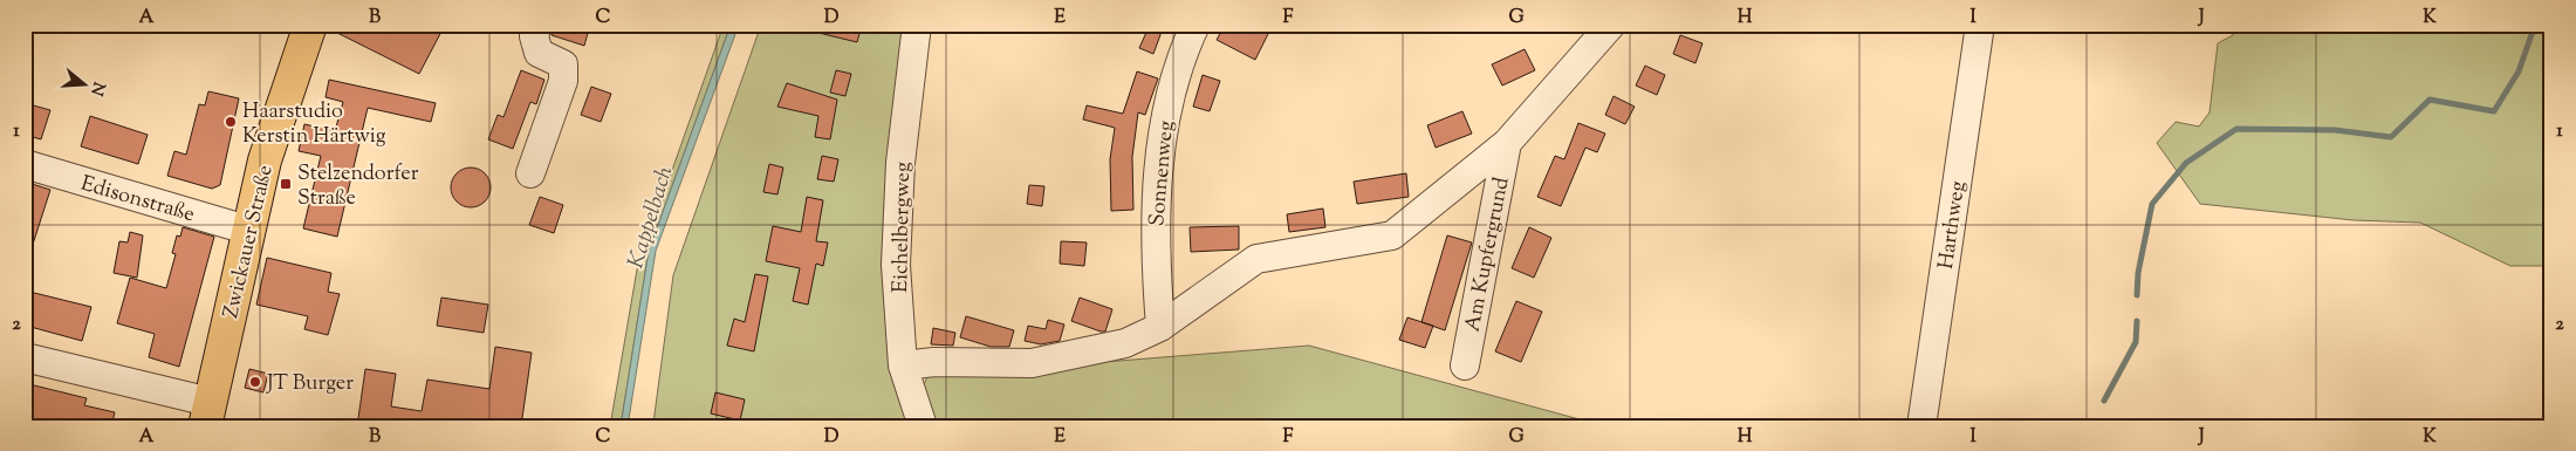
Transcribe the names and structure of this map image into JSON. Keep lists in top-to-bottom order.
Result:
{
  "streets": {
    "main road": ["Zwickauer Straße"],
    "street": [
      "Sonnenweg",
      "Edisonstraße",
      "Harthweg",
      "Eichelbergweg",
      "Am Kupfergrund"
    ]
  },
  "crossings": [
    ["Sonnenweg", "Am Kupfergrund"],
    ["Edisonstraße", "Zwickauer Straße"],
    ["Eichelbergweg", "Am Kupfergrund"]
  ],
  "water": ["Kappelbach"],
  "places": {
    "other": ["Haarstudio Kerstin Härtwig", "JT Burger"],
    "transit": ["Stelzendorfer Straße"]
  },
  "north": "right",
  "grid": {
    "columns": [
      "A",
      "B",
      "C",
      "D",
      "E",
      "F",
      "G",
      "H",
      "I",
      "J",
      "K"
    ],
    "rows": ["1", "2"]
  }
}
